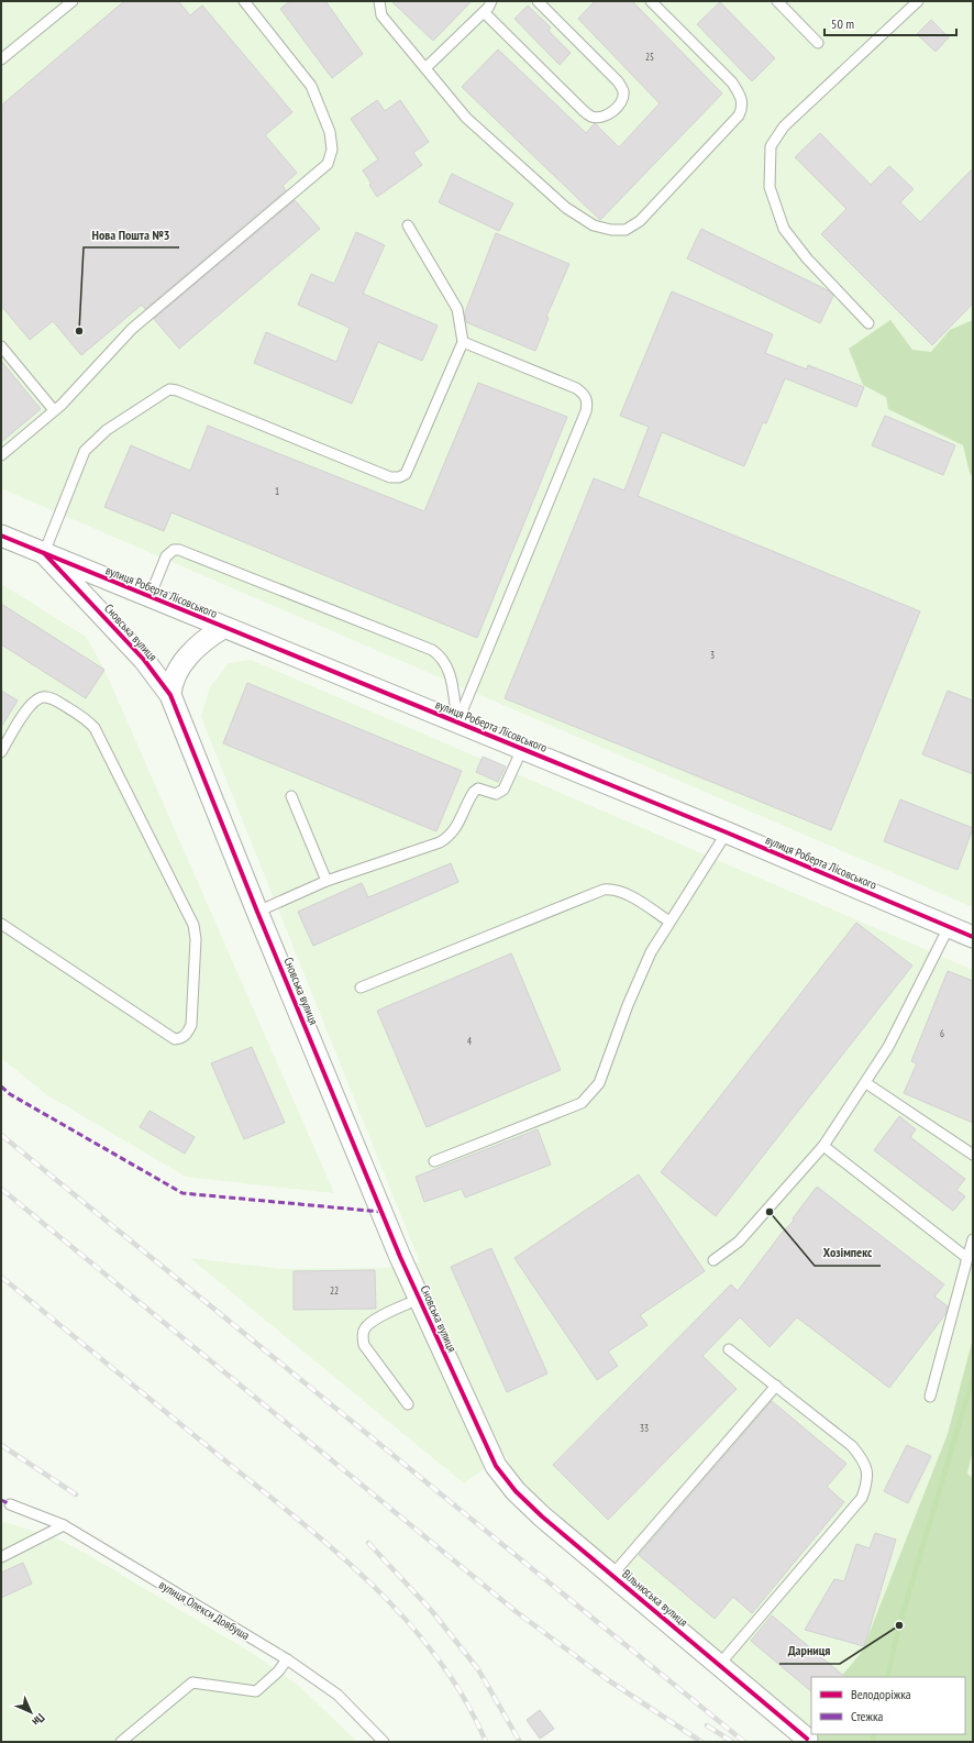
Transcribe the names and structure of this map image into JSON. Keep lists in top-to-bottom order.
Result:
{
  "streets": {
    "street": ["вулиця Роберта Лісовського", "Сновська вулиця", "Вільнюська вулиця"],
    "lane": ["вулиця Олекси Довбуша"]
  },
  "crossings": [
    ["вулиця Роберта Лісовського", "Сновська вулиця"],
    ["Сновська вулиця", "Вільнюська вулиця"]
  ],
  "places": ["Нова Пошта №3", "Хозімпекс", "Дарниця"],
  "house_numbers": [
    "25",
    "1",
    "3",
    "6",
    "4",
    "22",
    "33"
  ],
  "legend": ["Велодоріжка", "Стежка"],
  "scale_bar": "50 m",
  "north": "bottom right"
}
